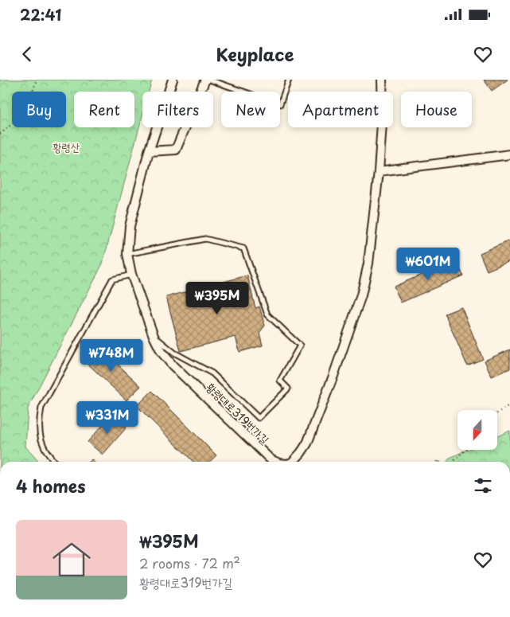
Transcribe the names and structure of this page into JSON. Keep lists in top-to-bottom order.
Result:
{
  "streets": {
    "street": ["황령대로319번가길"]
  },
  "parks": ["황령산"],
  "north": "bottom",
  "page": {
    "status": "22:41",
    "header": "Keyplace",
    "chip": [
      "Buy",
      "Rent",
      "Filters",
      "New",
      "Apartment",
      "House"
    ],
    "price": [
      "₩601M",
      "₩395M",
      "₩748M",
      "₩331M"
    ],
    "heading": "4 homes",
    "list": [
      {
        "name": "₩395M",
        "note": "2 rooms · 72 m² · 황령대로319번가길"
      }
    ]
  }
}
